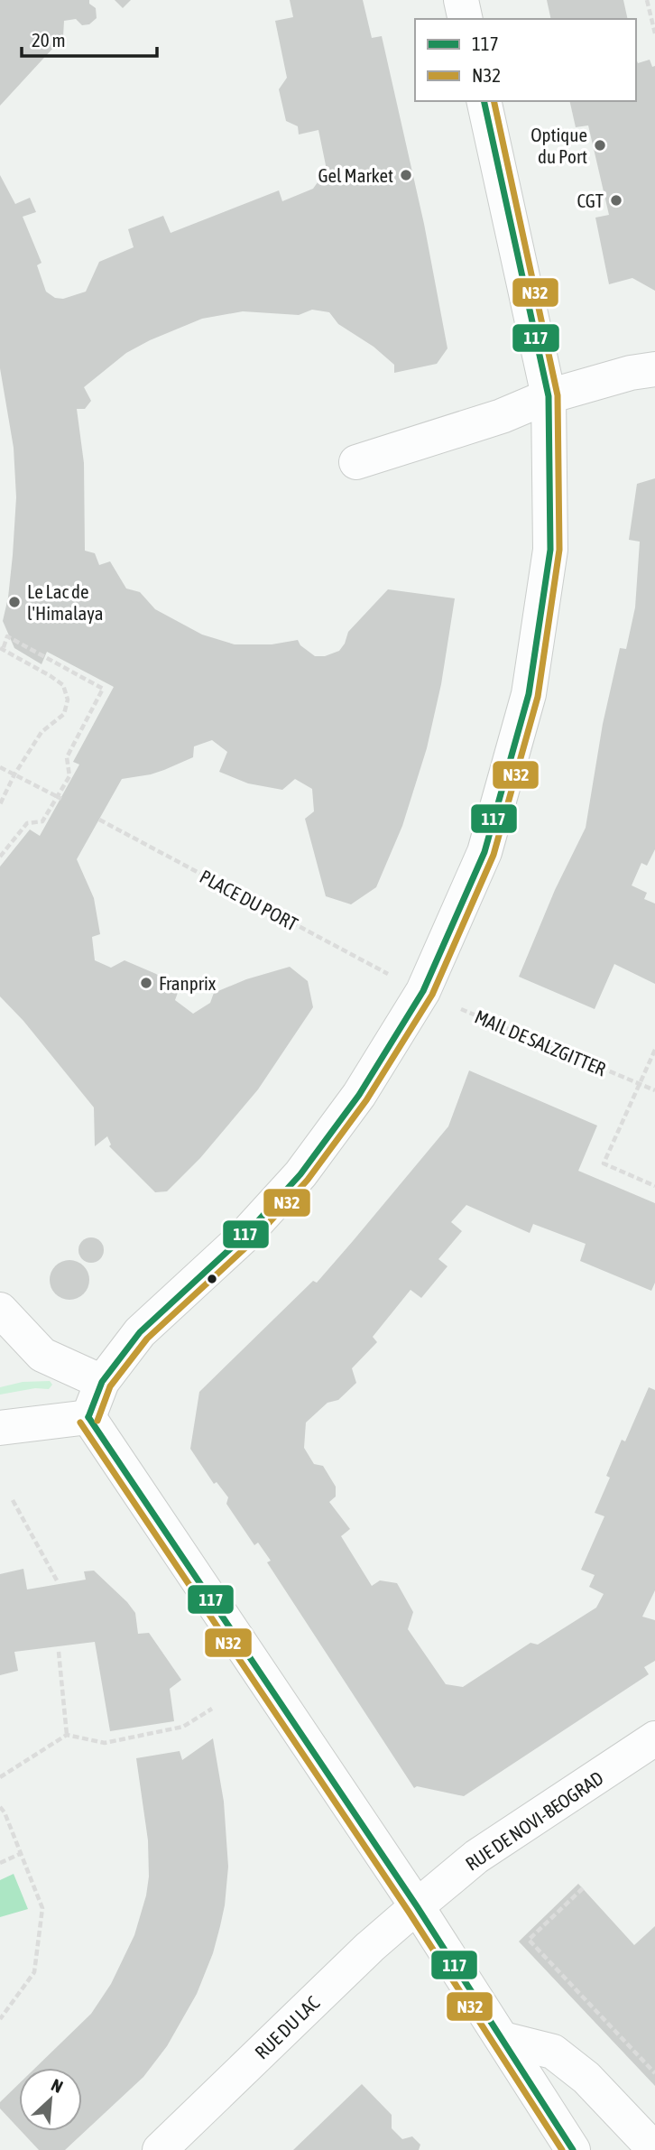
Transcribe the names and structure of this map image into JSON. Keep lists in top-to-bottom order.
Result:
{
  "streets": {
    "street": ["RUE DE NOVI-BEOGRAD", "RUE DU LAC"],
    "path": ["PLACE DU PORT", "MAIL DE SALZGITTER"]
  },
  "crossings": [
    ["RUE DE NOVI-BEOGRAD", "RUE DU LAC"]
  ],
  "places": [
    "Optique du Port",
    "Gel Market",
    "CGT",
    "Le Lac de l'Himalaya",
    "Franprix"
  ],
  "lines": ["transit line 117", "transit line N32"],
  "legend": ["117", "N32"],
  "scale_bar": "20 m",
  "north": "top right"
}
